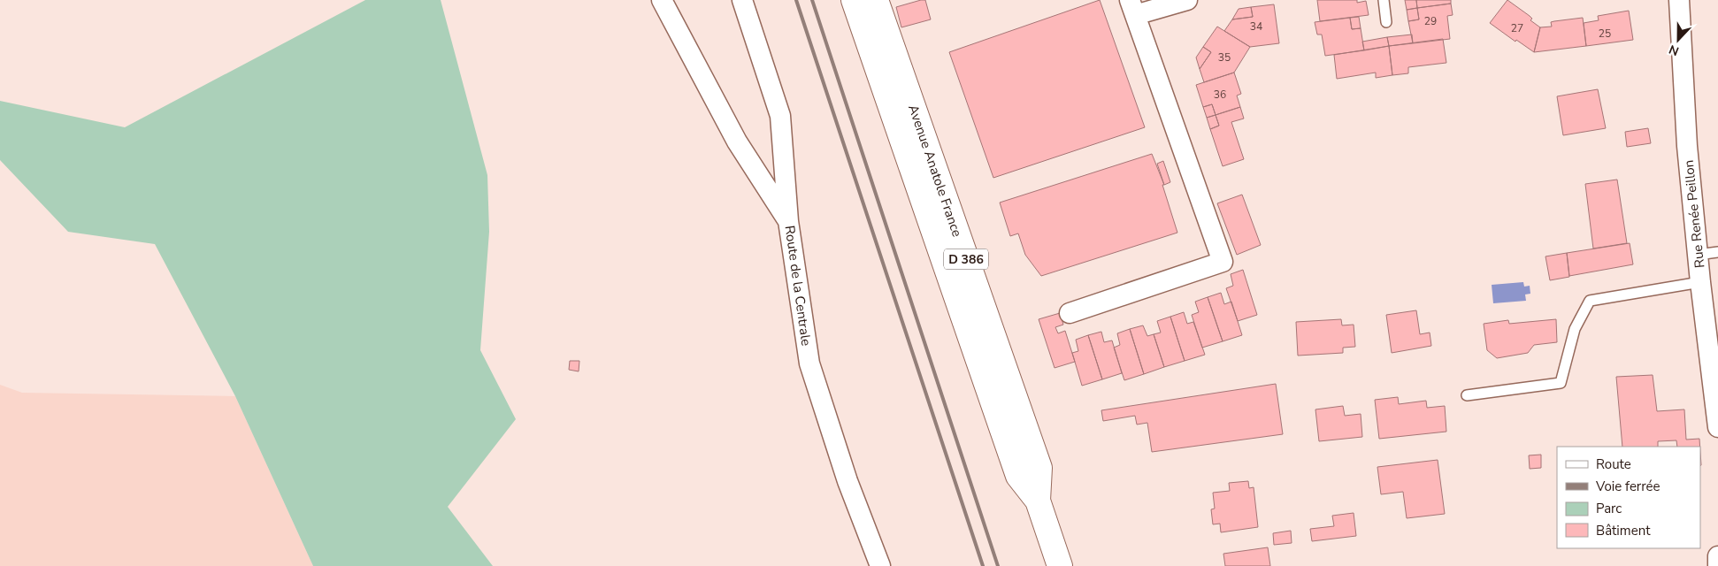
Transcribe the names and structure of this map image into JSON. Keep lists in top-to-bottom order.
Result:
{
  "streets": {
    "main road": ["Avenue Anatole France", "D 386"],
    "street": ["Rue Renée Peillon", "Route de la Centrale"]
  },
  "crossings": [
    ["Avenue Anatole France", "D 386"]
  ],
  "house_numbers": [
    "29",
    "34",
    "27",
    "25",
    "35",
    "36"
  ],
  "legend": [
    "Route",
    "Voie ferrée",
    "Parc",
    "Bâtiment"
  ],
  "north": "bottom"
}
